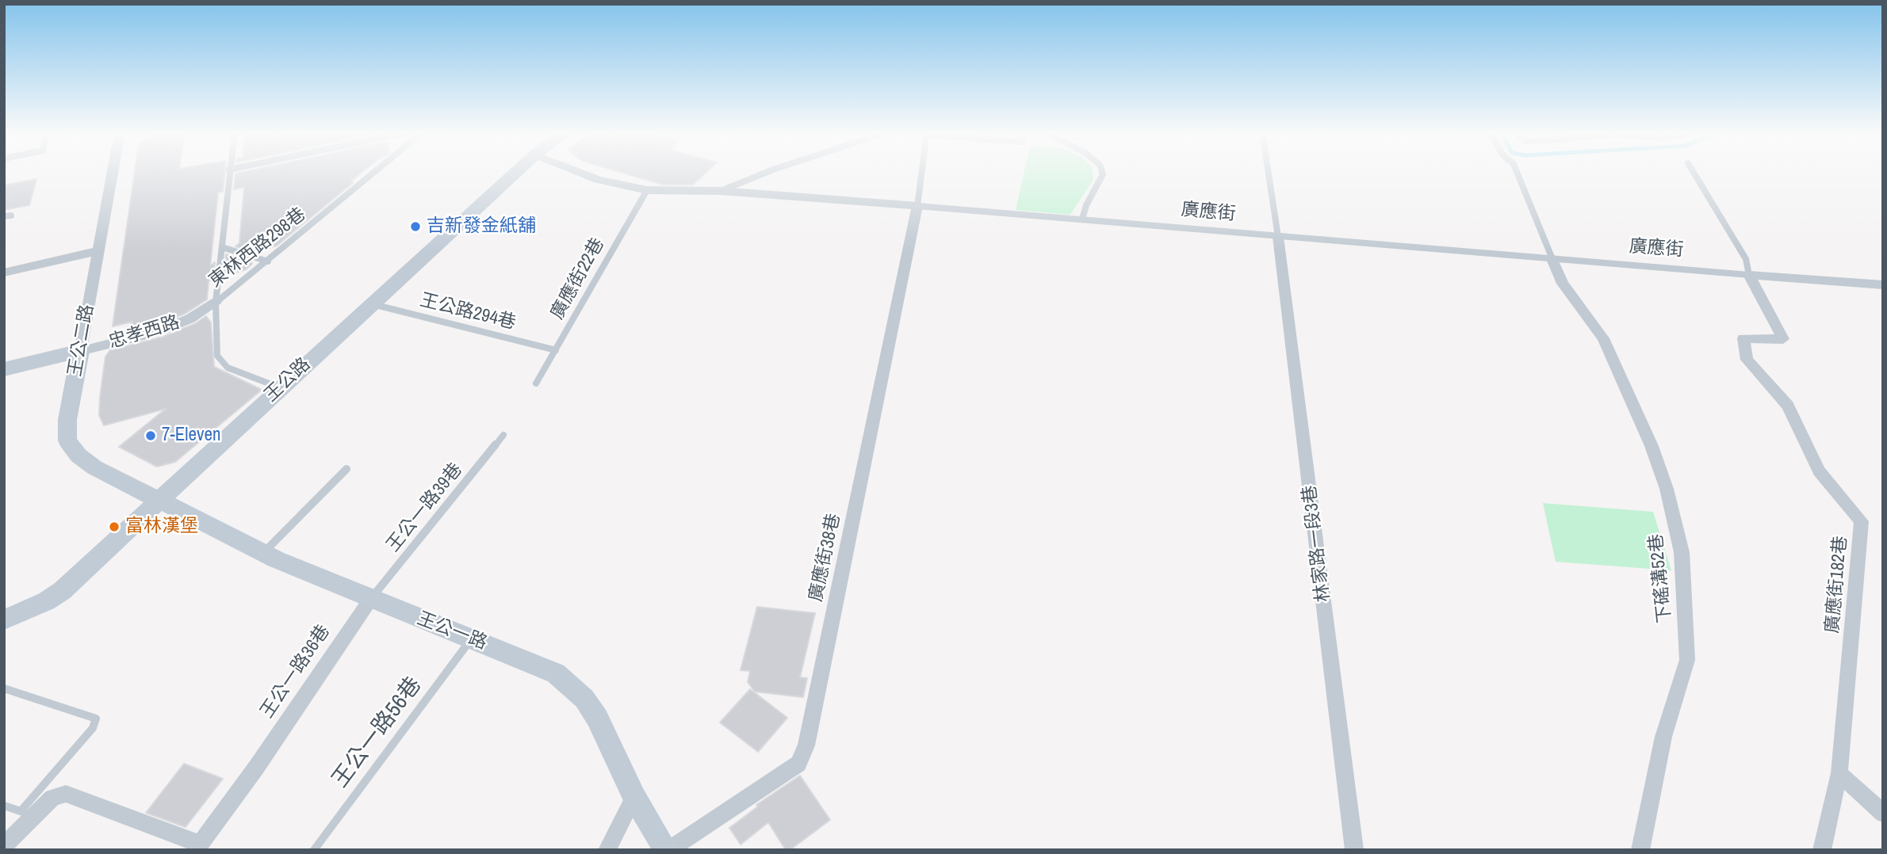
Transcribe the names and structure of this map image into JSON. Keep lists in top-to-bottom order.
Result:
{
  "streets": {
    "street": [
      "廣應街",
      "忠孝西路",
      "王公二路",
      "王公路",
      "林家路一段3巷",
      "廣應街38巷",
      "下磘溝52巷",
      "廣應街182巷",
      "王公一路",
      "王公一路36巷"
    ],
    "lane": [
      "東林西路298巷",
      "廣應街22巷",
      "王公路294巷",
      "王公一路39巷",
      "王公一路56巷"
    ]
  },
  "crossings": [
    ["廣應街", "廣應街22巷"],
    ["廣應街", "林家路一段3巷"],
    ["廣應街", "廣應街38巷"],
    ["廣應街", "下磘溝52巷"],
    ["廣應街", "廣應街182巷"],
    ["東林西路298巷", "忠孝西路"],
    ["廣應街22巷", "王公路294巷"],
    ["王公路294巷", "王公路"],
    ["忠孝西路", "王公二路"],
    ["王公二路", "王公路"],
    ["王公二路", "王公一路"],
    ["王公路", "王公一路"],
    ["王公一路39巷", "王公一路"],
    ["王公一路39巷", "王公一路36巷"],
    ["廣應街38巷", "王公一路"],
    ["王公一路", "王公一路36巷"],
    ["王公一路", "王公一路56巷"]
  ],
  "places": ["吉新發金紙舖", "7-Eleven", "富林漢堡"]
}
